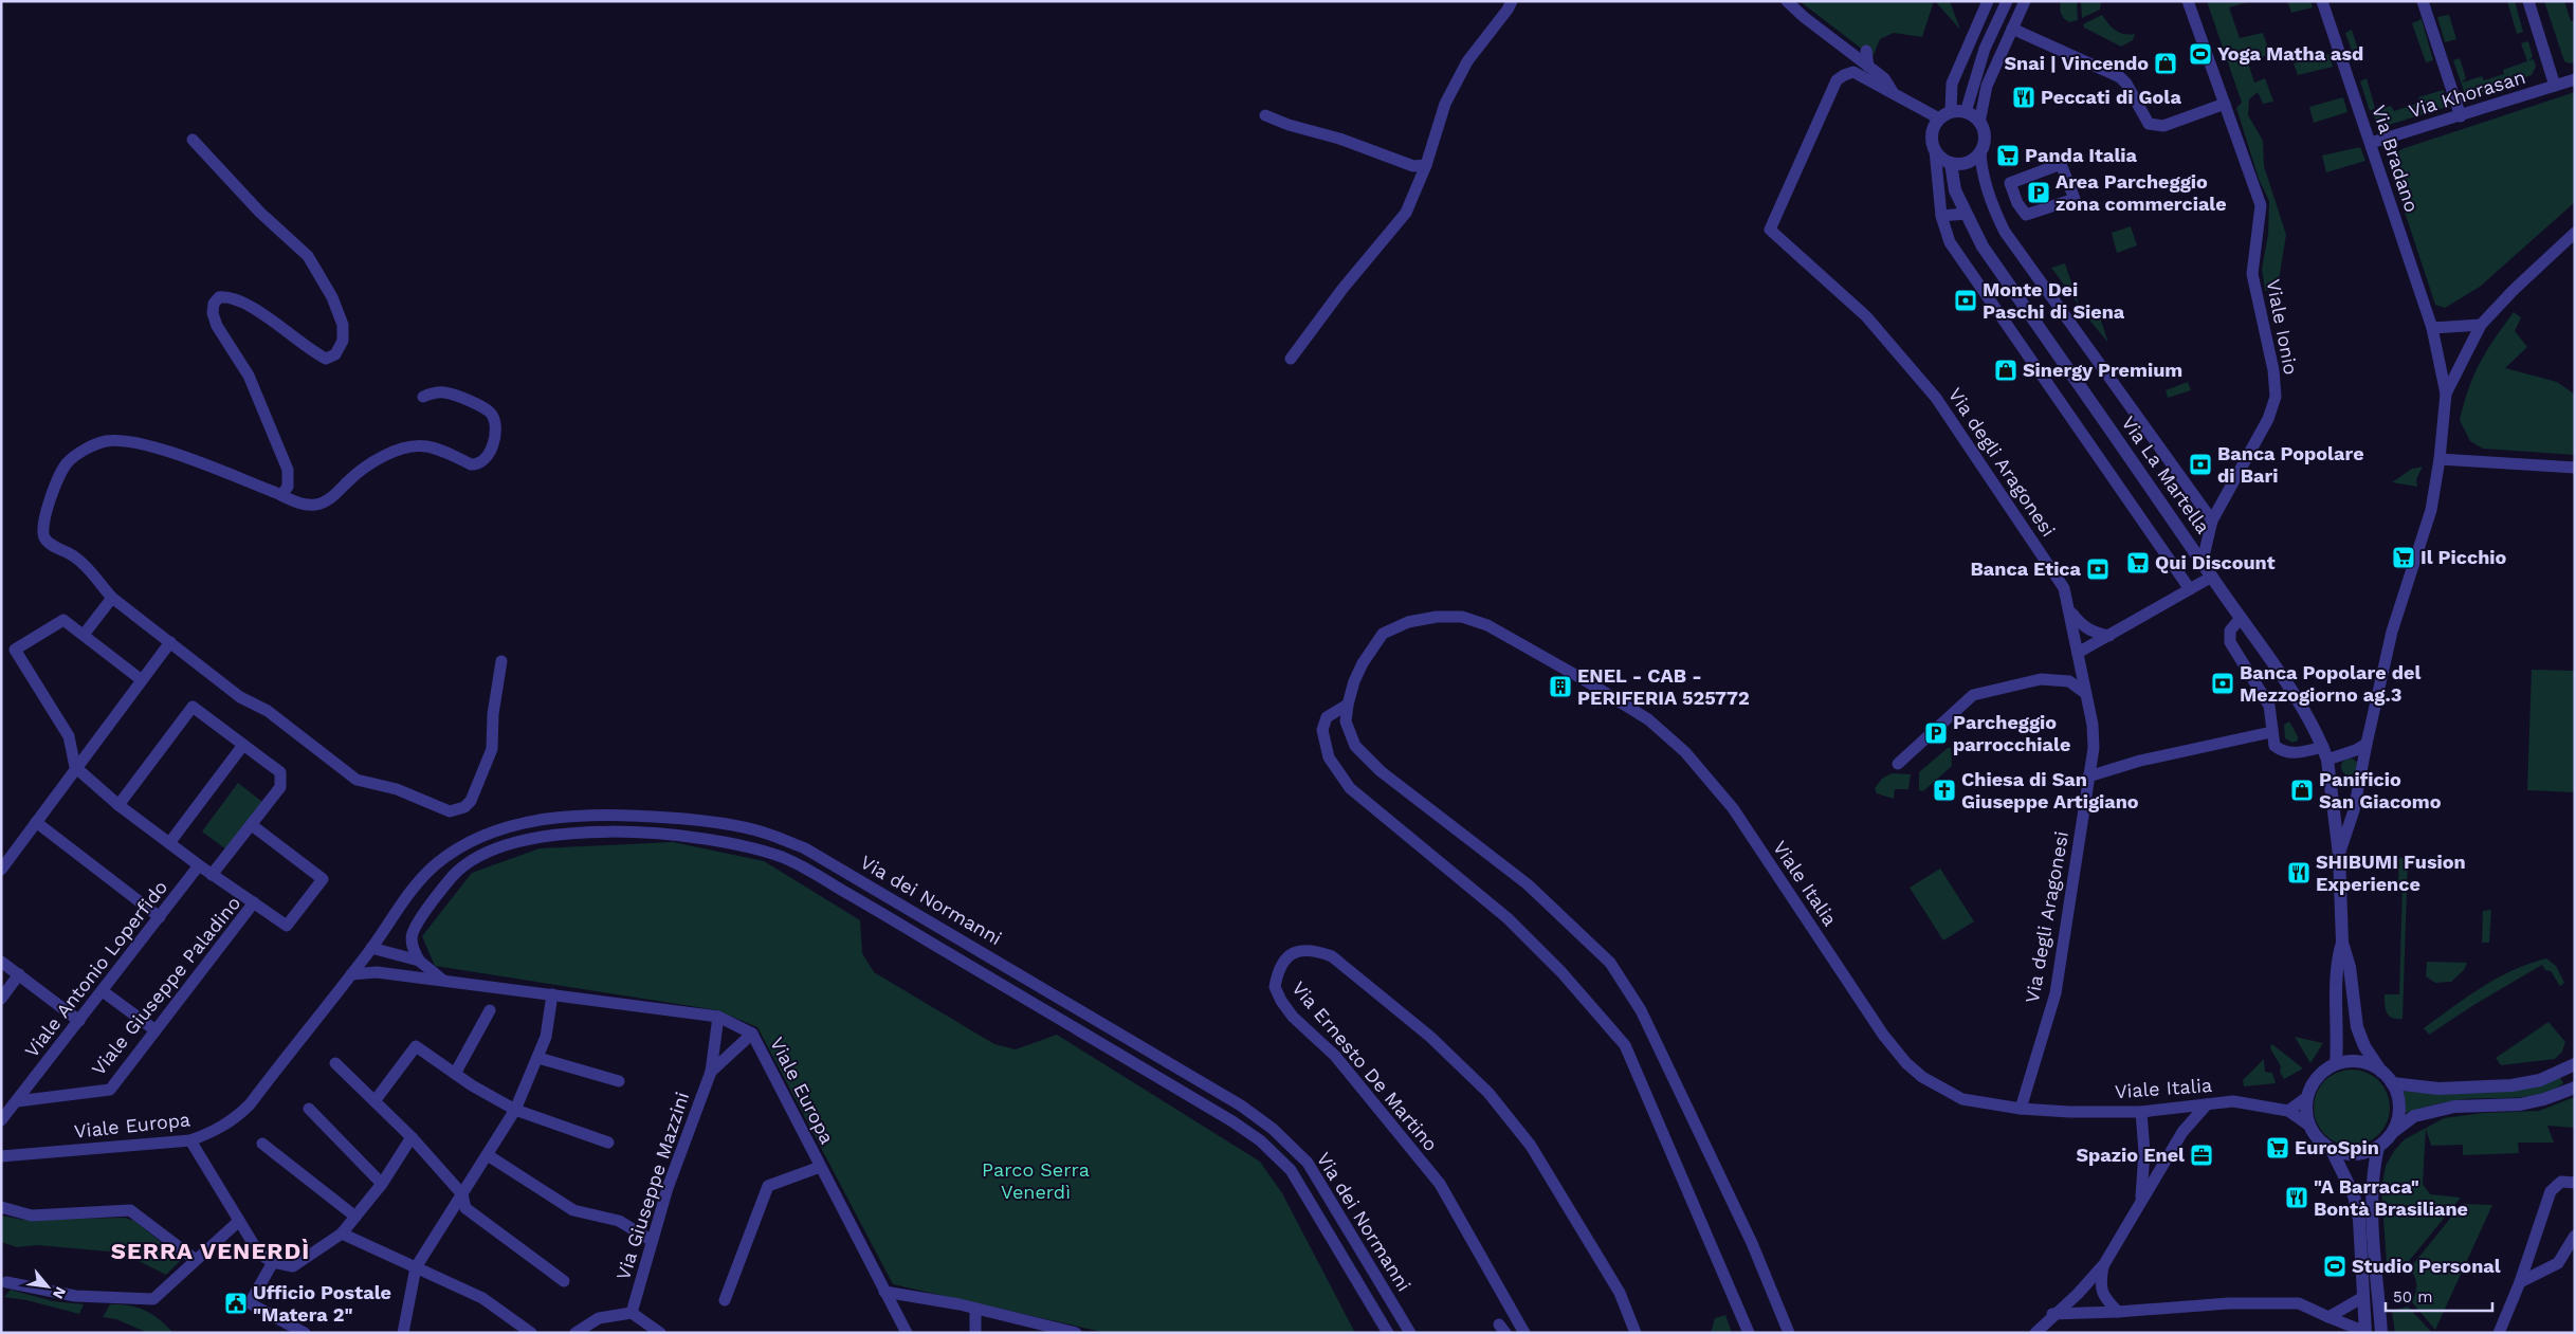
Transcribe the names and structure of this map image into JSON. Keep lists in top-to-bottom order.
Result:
{
  "streets": {
    "street": [
      "Via Khorasan",
      "Via Bradano",
      "Viale Ionio",
      "Via degli Aragonesi",
      "Via La Martella",
      "Viale Italia",
      "Via dei Normanni",
      "Viale Antonio Loperfido",
      "Viale Giuseppe Paladino",
      "Via Ernesto De Martino",
      "Viale Europa",
      "Via Giuseppe Mazzini"
    ]
  },
  "crossings": [
    ["Via Khorasan", "Via Bradano"],
    ["Viale Ionio", "Via La Martella"],
    ["Via degli Aragonesi", "Via La Martella"],
    ["Via degli Aragonesi", "Viale Italia"],
    ["Via La Martella", "Viale Italia"],
    ["Via dei Normanni", "Viale Europa"],
    ["Viale Antonio Loperfido", "Viale Giuseppe Paladino"],
    ["Viale Europa", "Via Giuseppe Mazzini"]
  ],
  "districts": ["SERRA VENERDÌ"],
  "parks": ["Parco Serra Venerdì"],
  "places": {
    "sports": ["Yoga Matha asd", "Studio Personal"],
    "shop": ["Snai | Vincendo", "Sinergy Premium", "Panificio San Giacomo"],
    "restaurant": ["Peccati di Gola", "SHIBUMI Fusion Experience", "\"A Barraca\" Bontà Brasiliane"],
    "supermarket": [
      "Panda Italia",
      "Il Picchio",
      "Qui Discount",
      "EuroSpin"
    ],
    "parking": ["Area Parcheggio zona commerciale", "Parcheggio parrocchiale"],
    "bank": [
      "Monte Dei Paschi di Siena",
      "Banca Popolare di Bari",
      "Banca Etica",
      "Banca Popolare del Mezzogiorno ag.3"
    ],
    "building": ["ENEL - CAB - PERIFERIA 525772"],
    "church": ["Chiesa di San Giuseppe Artigiano"],
    "office": ["Spazio Enel"],
    "public building": ["Ufficio Postale \"Matera 2\""]
  },
  "scale_bar": "50 m",
  "north": "bottom right"
}
